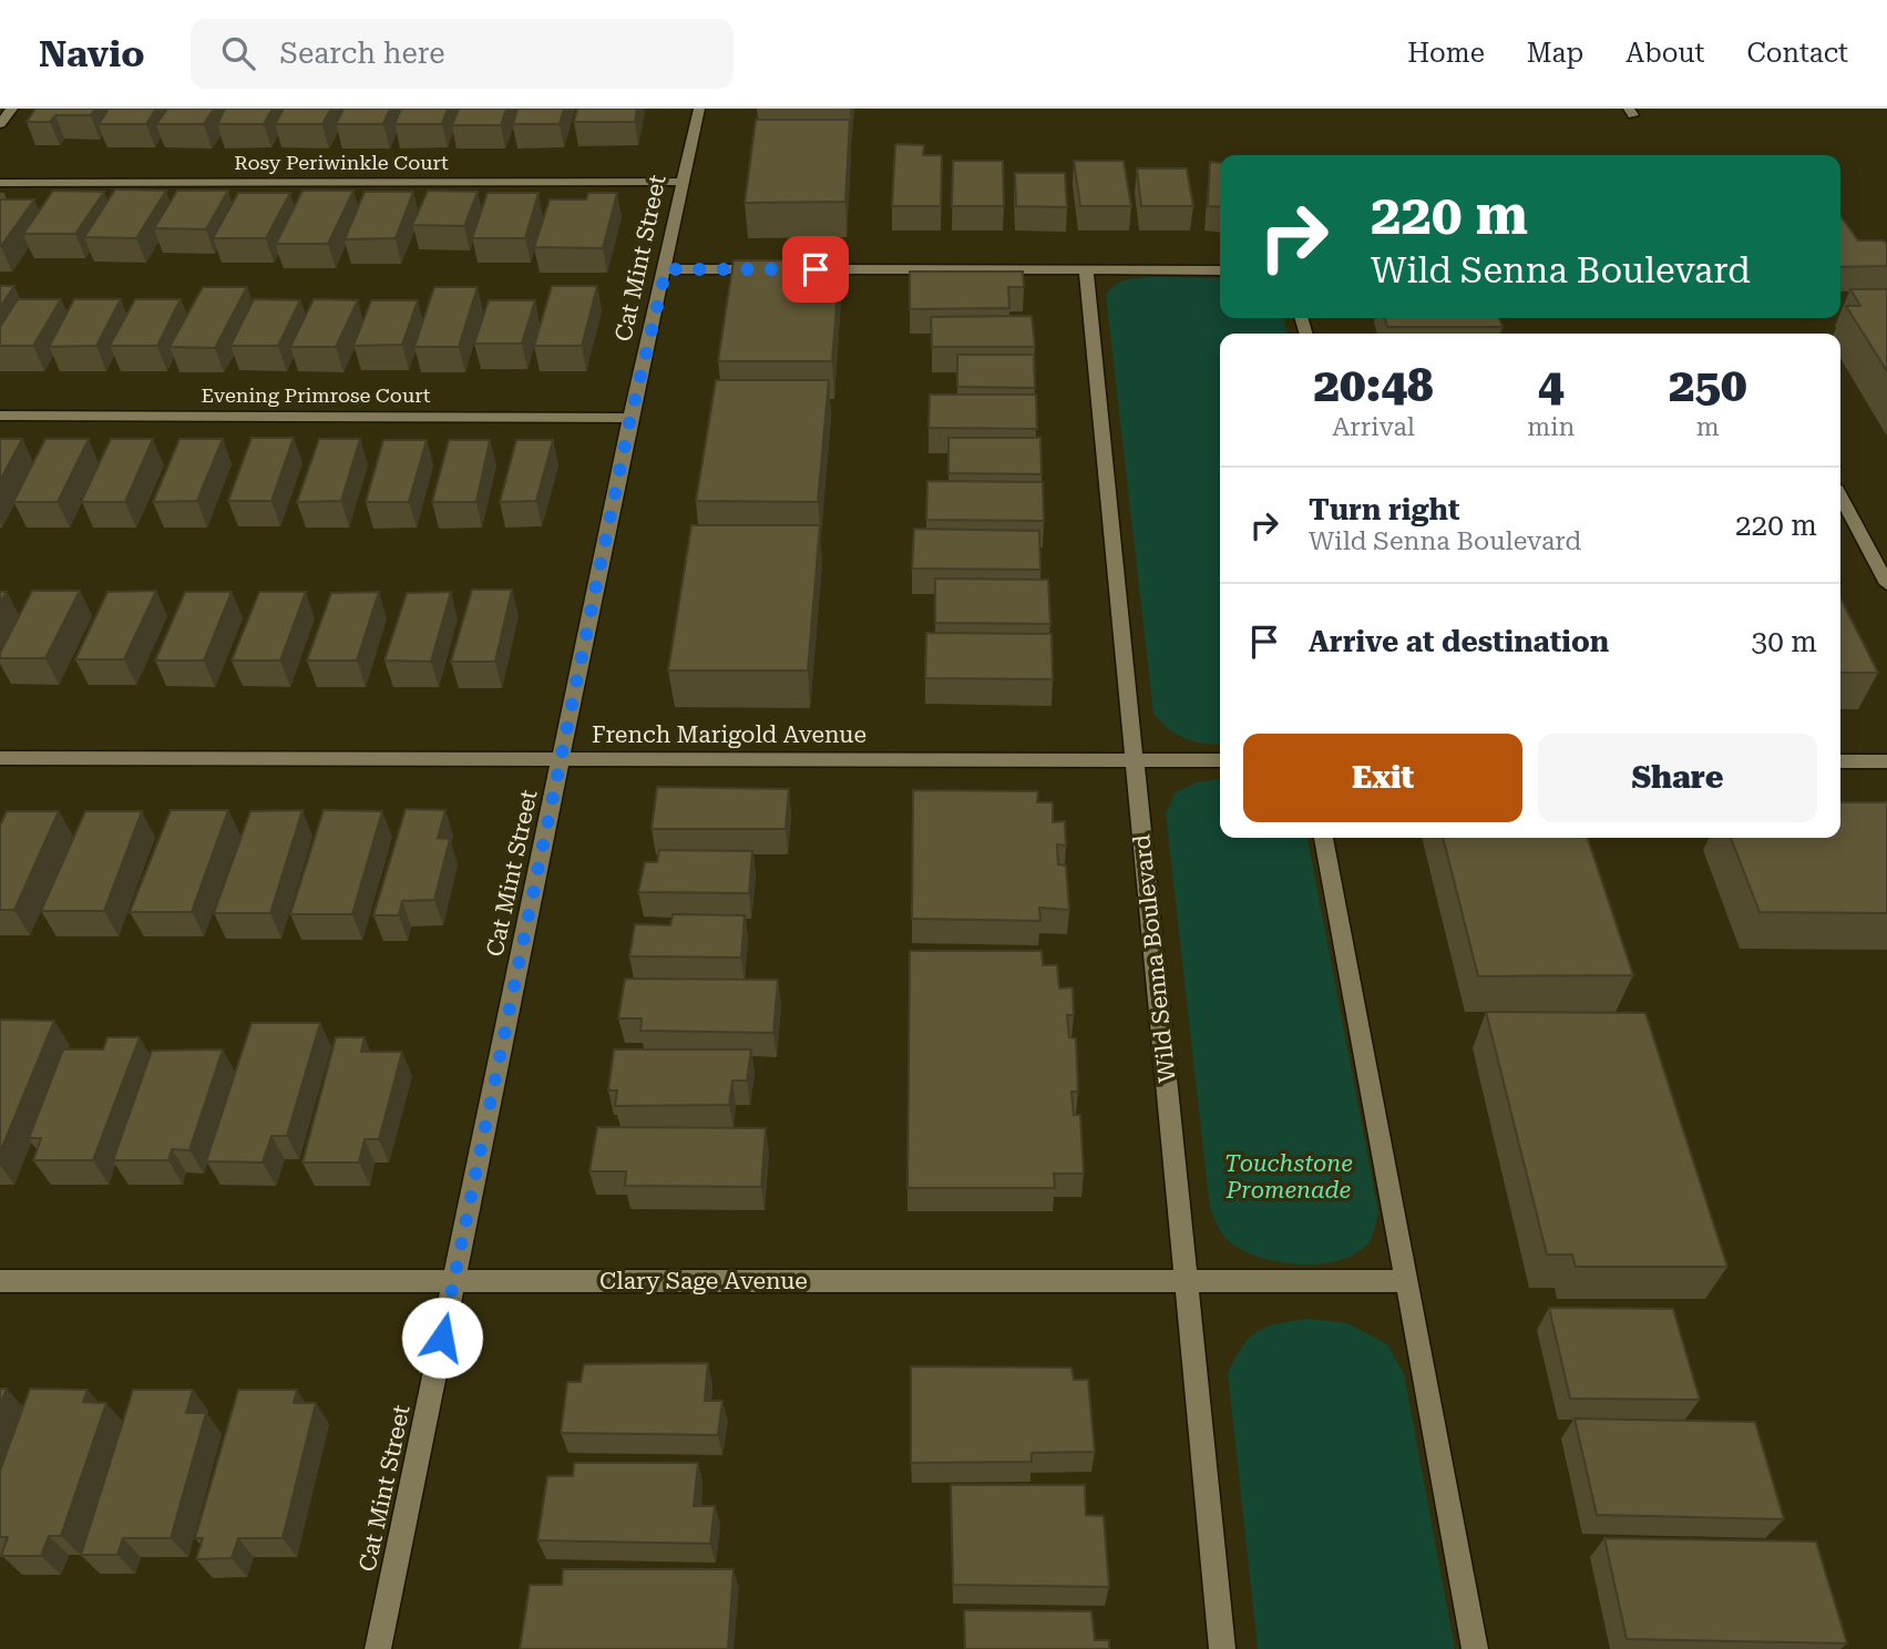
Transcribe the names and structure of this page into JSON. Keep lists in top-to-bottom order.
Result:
{
  "streets": {
    "street": [
      "Rosy Periwinkle Court",
      "Cat Mint Street",
      "Evening Primrose Court",
      "French Marigold Avenue",
      "Wild Senna Boulevard",
      "Clary Sage Avenue"
    ]
  },
  "crossings": [
    ["Rosy Periwinkle Court", "Cat Mint Street"],
    ["Cat Mint Street", "Evening Primrose Court"],
    ["Cat Mint Street", "French Marigold Avenue"],
    ["Cat Mint Street", "Clary Sage Avenue"],
    ["French Marigold Avenue", "Wild Senna Boulevard"],
    ["Wild Senna Boulevard", "Clary Sage Avenue"]
  ],
  "parks": ["Touchstone Promenade"],
  "page": {
    "header": "Navio",
    "search": "Search here",
    "nav": [
      "Home",
      "Map",
      "About",
      "Contact"
    ],
    "turn": ["220 m", "Wild Senna Boulevard"],
    "eta": [
      "20:48",
      "Arrival",
      "4",
      "min",
      "250",
      "m"
    ],
    "list": [
      {
        "name": "Turn right",
        "note": "Wild Senna Boulevard",
        "value": "220 m"
      },
      {
        "name": "Arrive at destination",
        "value": "30 m"
      }
    ],
    "buttons": ["Exit", "Share"]
  }
}
